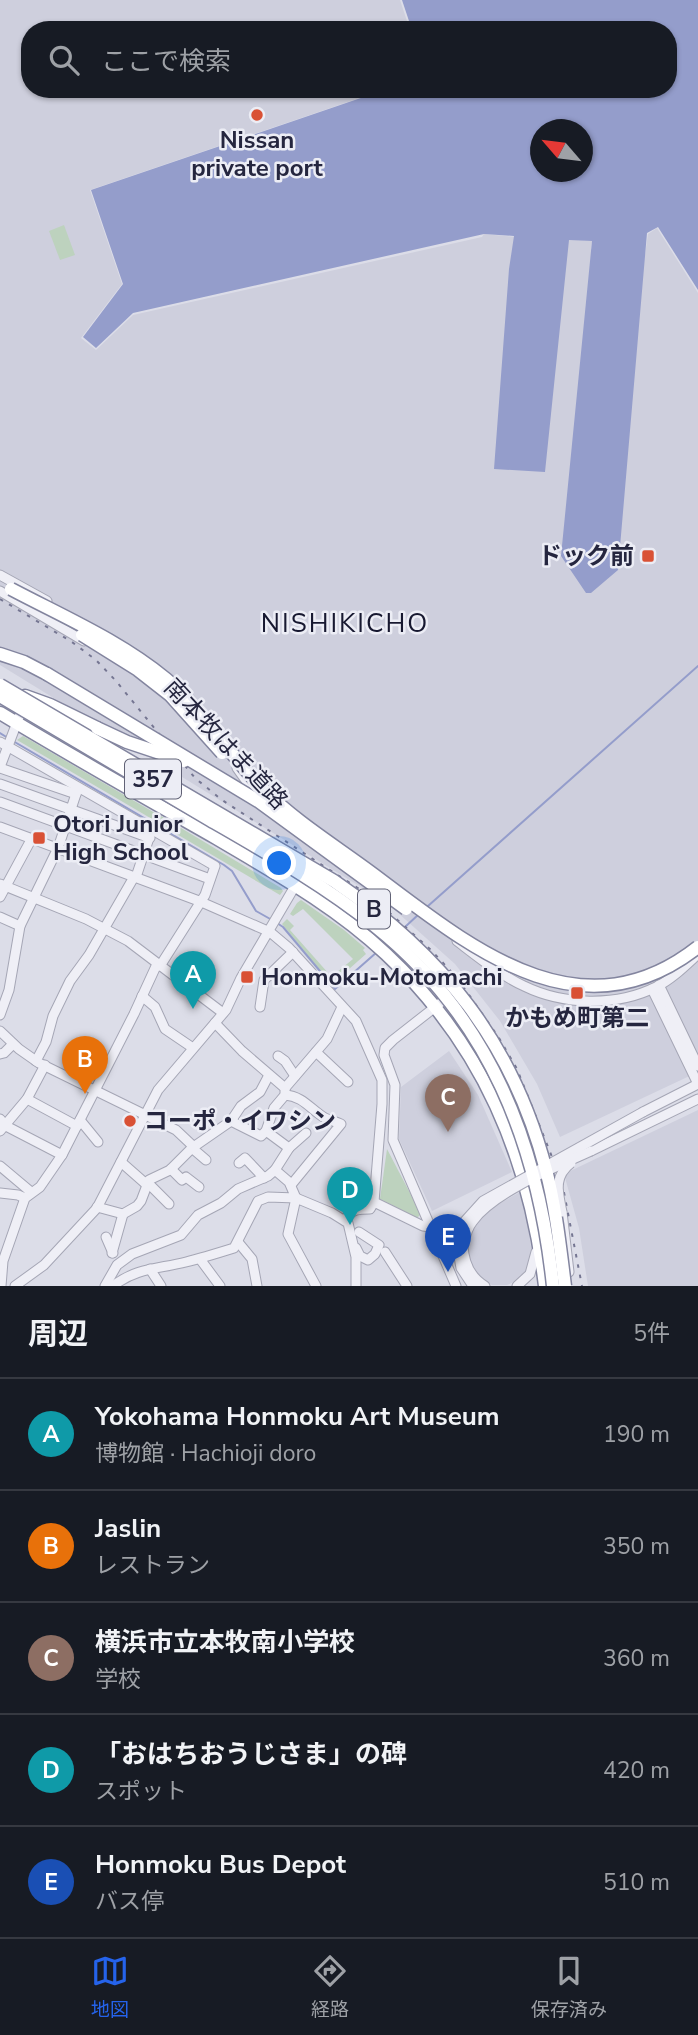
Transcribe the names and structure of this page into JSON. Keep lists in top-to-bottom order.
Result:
{
  "streets": {
    "highway": ["南本牧はま道路", "357", "B"]
  },
  "crossings": [
    ["357", "B"]
  ],
  "districts": ["NISHIKICHO"],
  "places": {
    "other": ["Nissan private port", "コーポ・イワシン"],
    "transit": [
      "ドック前",
      "Otori Junior High School",
      "Honmoku-Motomachi",
      "かもめ町第二"
    ]
  },
  "north": "top left",
  "page": {
    "search": "ここで検索",
    "pins": [
      "A",
      "B",
      "C",
      "D",
      "E"
    ],
    "heading": ["周辺", "5件"],
    "list": [
      {
        "mark": "A",
        "name": "Yokohama Honmoku Art Museum",
        "note": "博物館 · Hachioji doro",
        "value": "190 m"
      },
      {
        "mark": "B",
        "name": "Jaslin",
        "note": "レストラン",
        "value": "350 m"
      },
      {
        "mark": "C",
        "name": "横浜市立本牧南小学校",
        "note": "学校",
        "value": "360 m"
      },
      {
        "mark": "D",
        "name": "「おはちおうじさま」の碑",
        "note": "スポット",
        "value": "420 m"
      },
      {
        "mark": "E",
        "name": "Honmoku Bus Depot",
        "note": "バス停",
        "value": "510 m"
      }
    ],
    "nav": ["地図", "経路", "保存済み"]
  }
}
